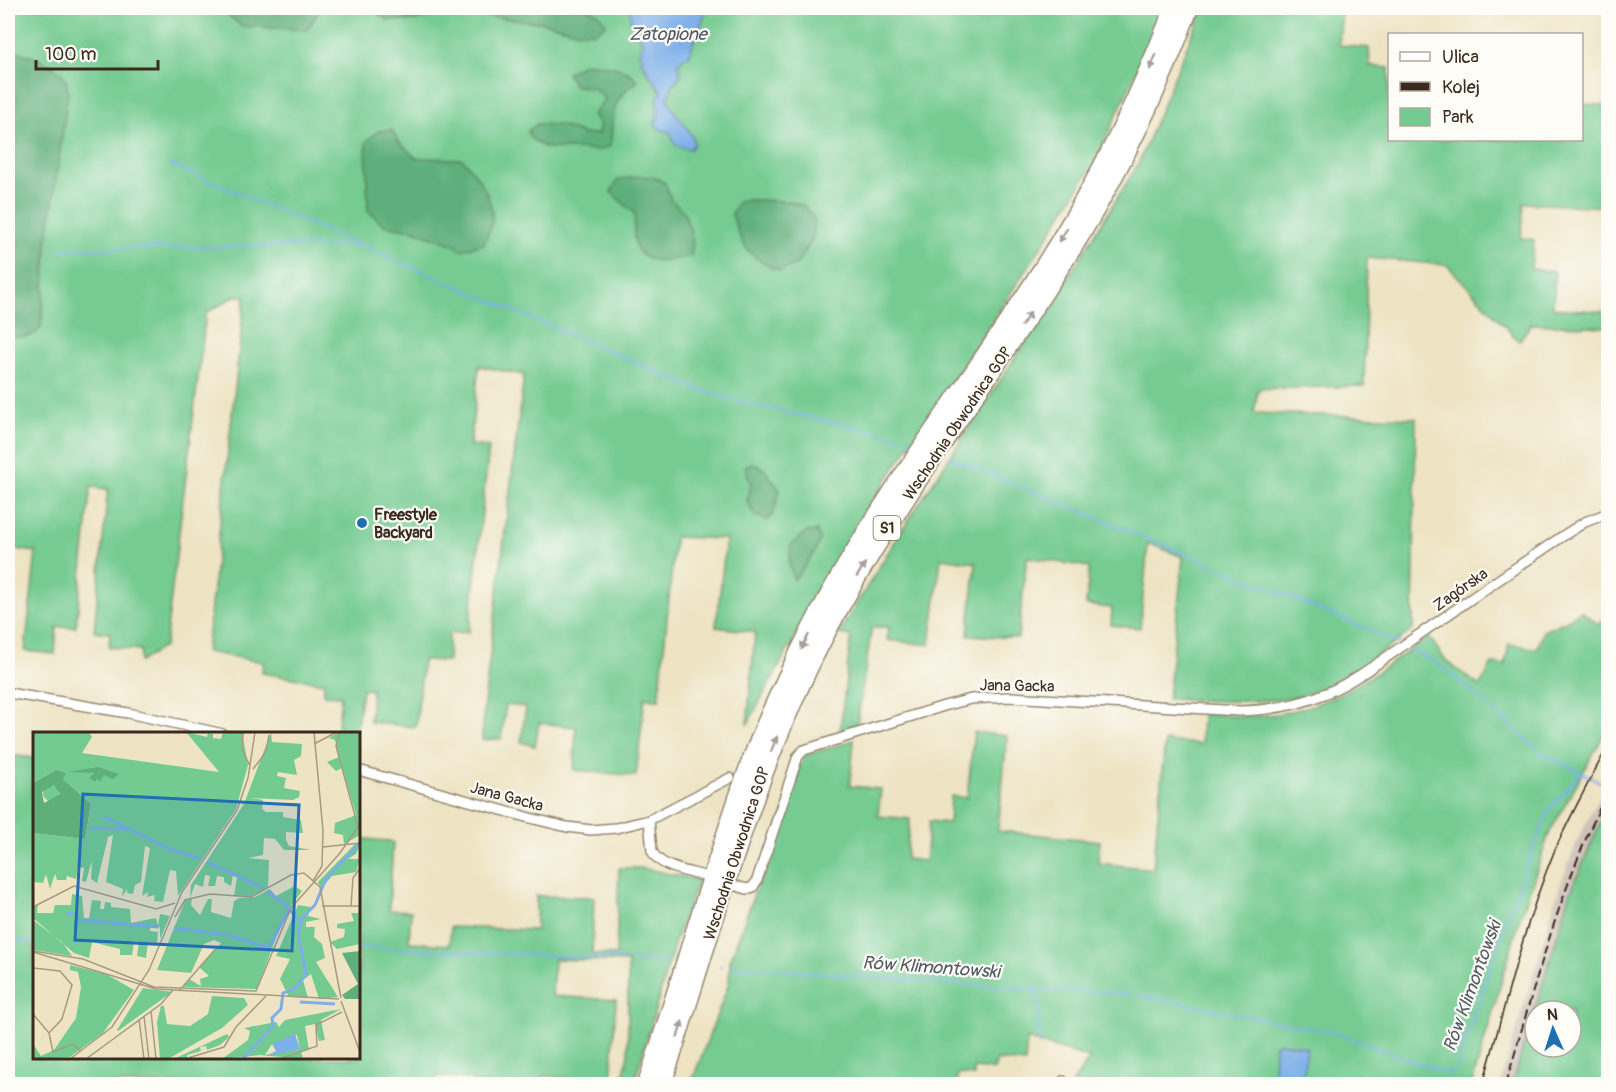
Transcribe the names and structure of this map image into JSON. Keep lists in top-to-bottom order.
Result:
{
  "streets": {
    "highway": ["Wschodnia Obwodnica GOP", "S1"],
    "street": ["Zagórska", "Jana Gacka"]
  },
  "crossings": [
    ["Zagórska", "Jana Gacka"]
  ],
  "water": ["Zatopione", "Rów Klimontowski"],
  "places": ["Freestyle Backyard"],
  "legend": ["Ulica", "Kolej", "Park"],
  "scale_bar": "100 m",
  "north": "top"
}
